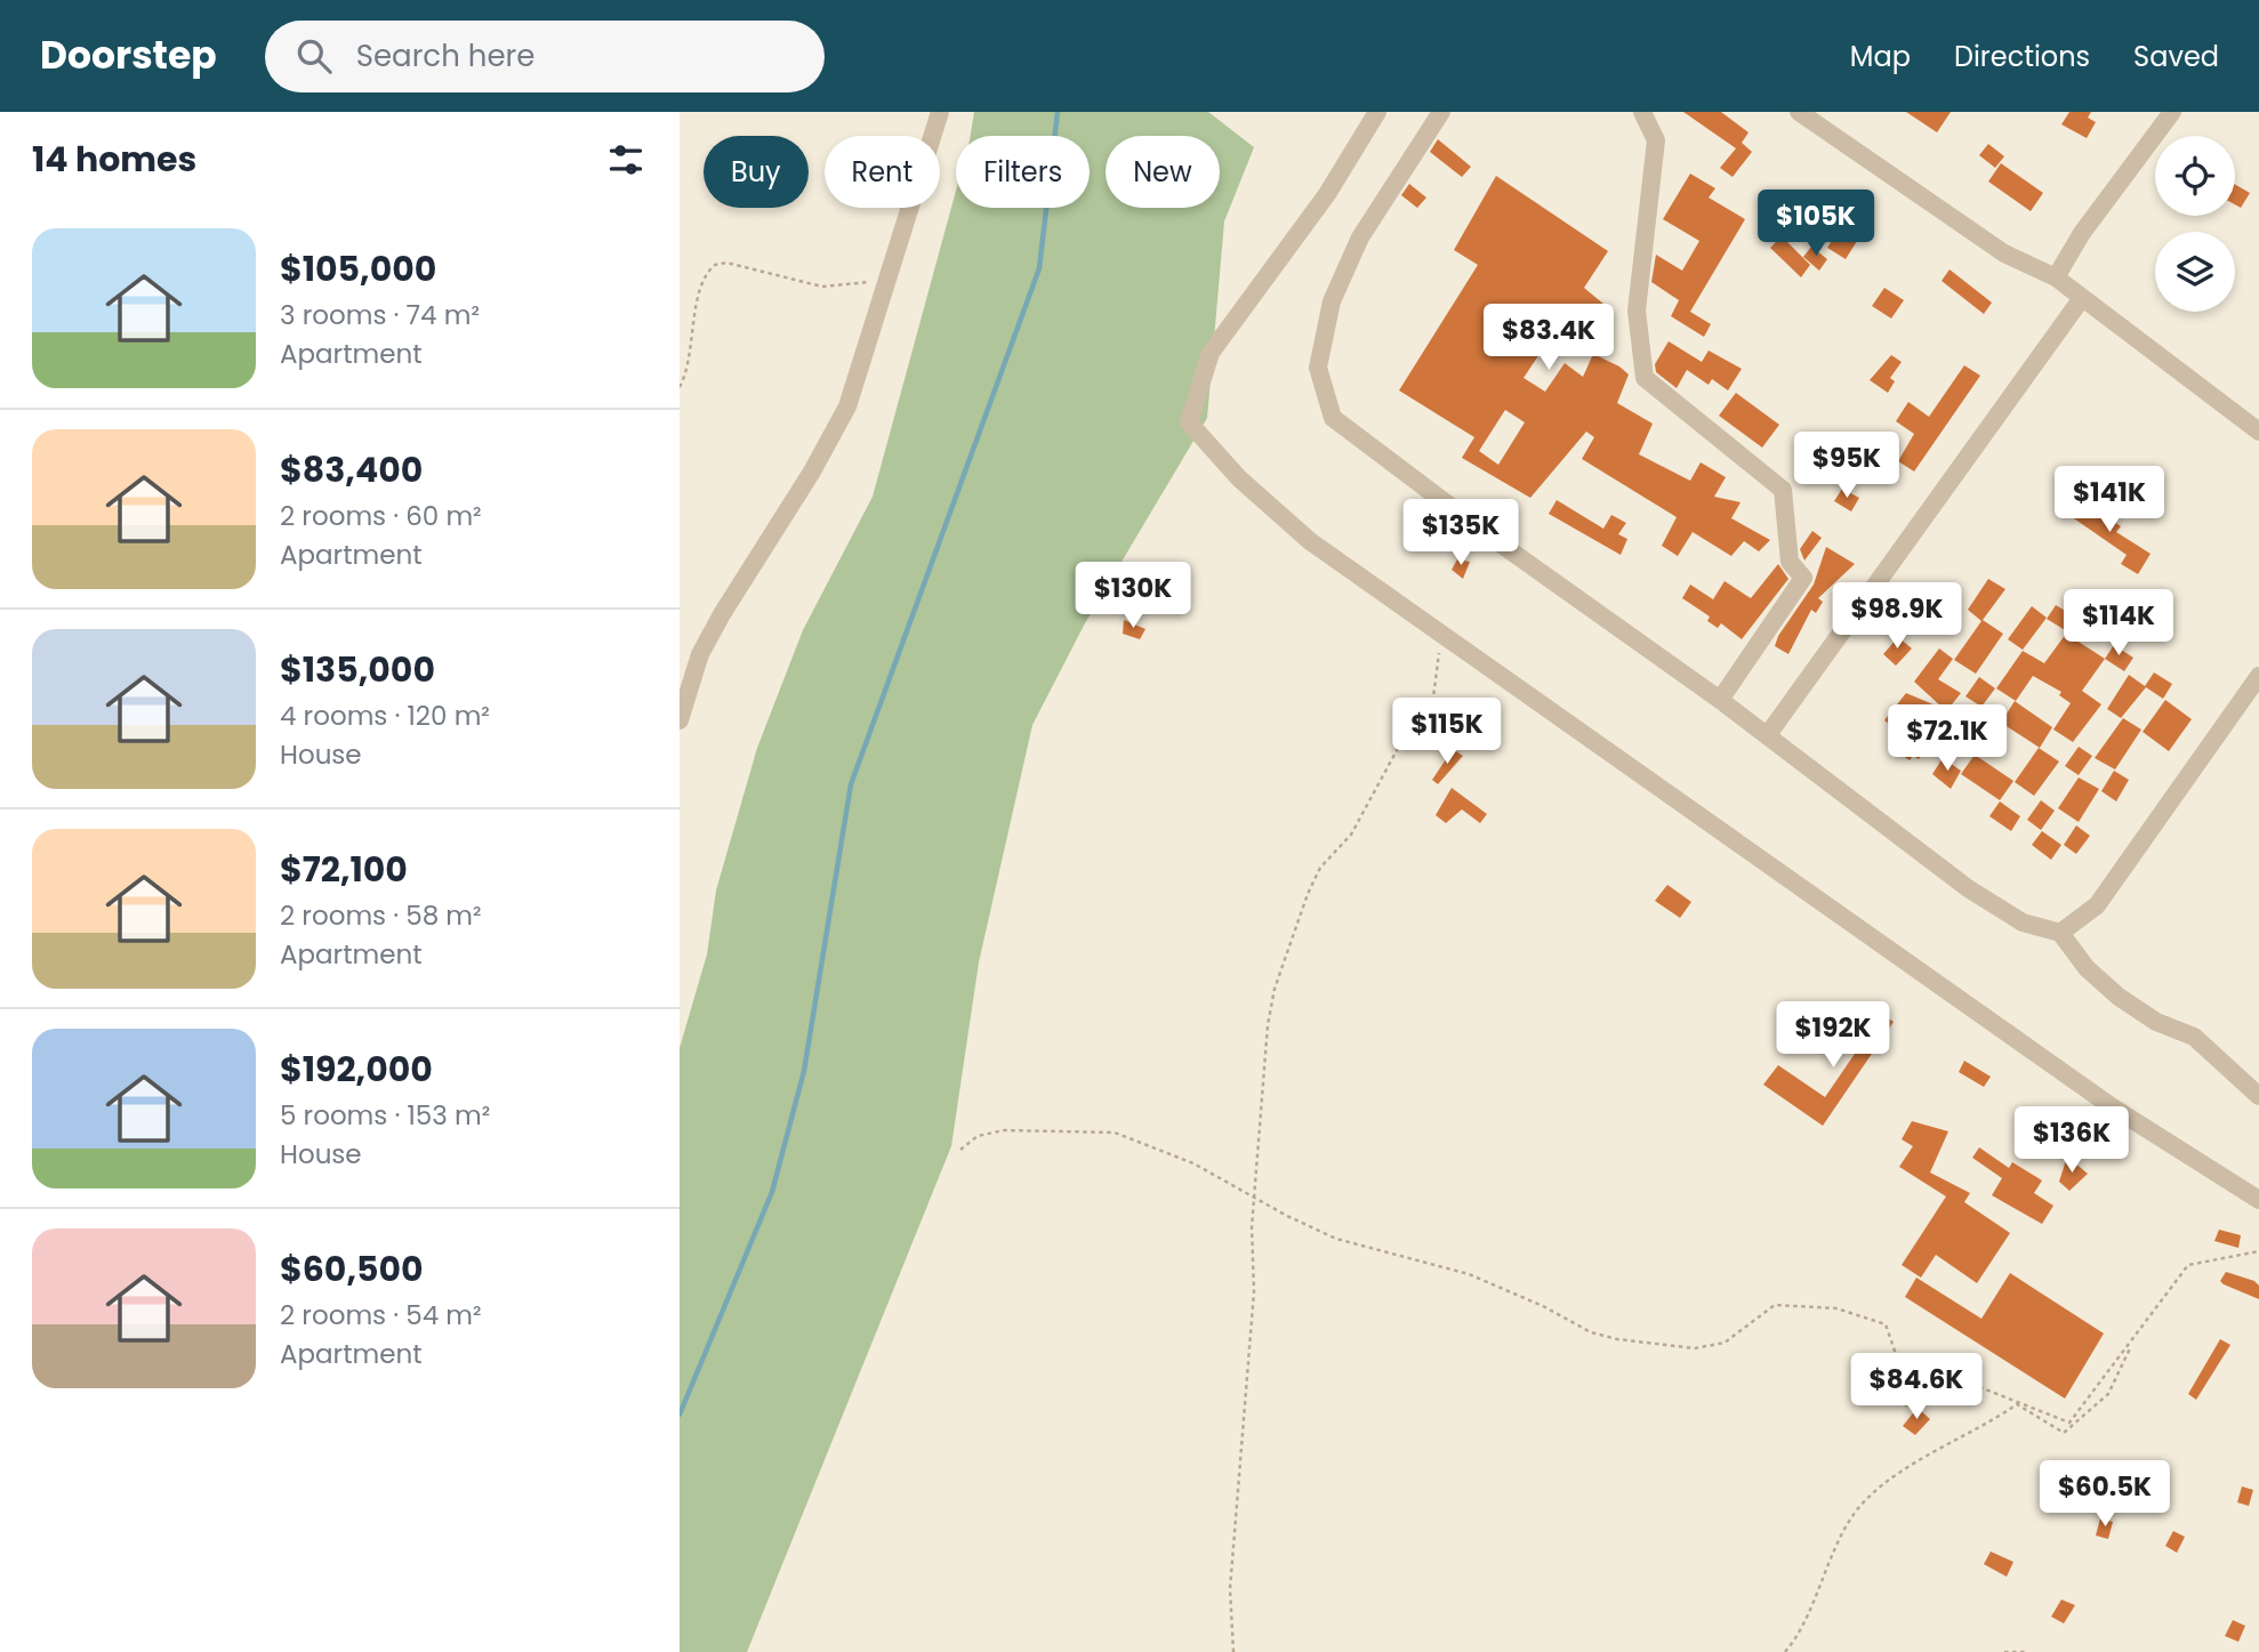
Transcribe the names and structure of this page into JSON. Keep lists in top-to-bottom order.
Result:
{
  "page": {
    "header": "Doorstep",
    "search": "Search here",
    "nav": ["Map", "Directions", "Saved"],
    "heading": "14 homes",
    "chip": [
      "Buy",
      "Rent",
      "Filters",
      "New"
    ],
    "price": [
      "$105K",
      "$83.4K",
      "$95K",
      "$141K",
      "$135K",
      "$130K",
      "$98.9K",
      "$114K",
      "$115K",
      "$72.1K",
      "$192K",
      "$136K",
      "$84.6K",
      "$60.5K"
    ],
    "list": [
      {
        "name": "$105,000",
        "note": "3 rooms · 74 m² · Apartment"
      },
      {
        "name": "$83,400",
        "note": "2 rooms · 60 m² · Apartment"
      },
      {
        "name": "$135,000",
        "note": "4 rooms · 120 m² · House"
      },
      {
        "name": "$72,100",
        "note": "2 rooms · 58 m² · Apartment"
      },
      {
        "name": "$192,000",
        "note": "5 rooms · 153 m² · House"
      },
      {
        "name": "$60,500",
        "note": "2 rooms · 54 m² · Apartment"
      }
    ]
  }
}
